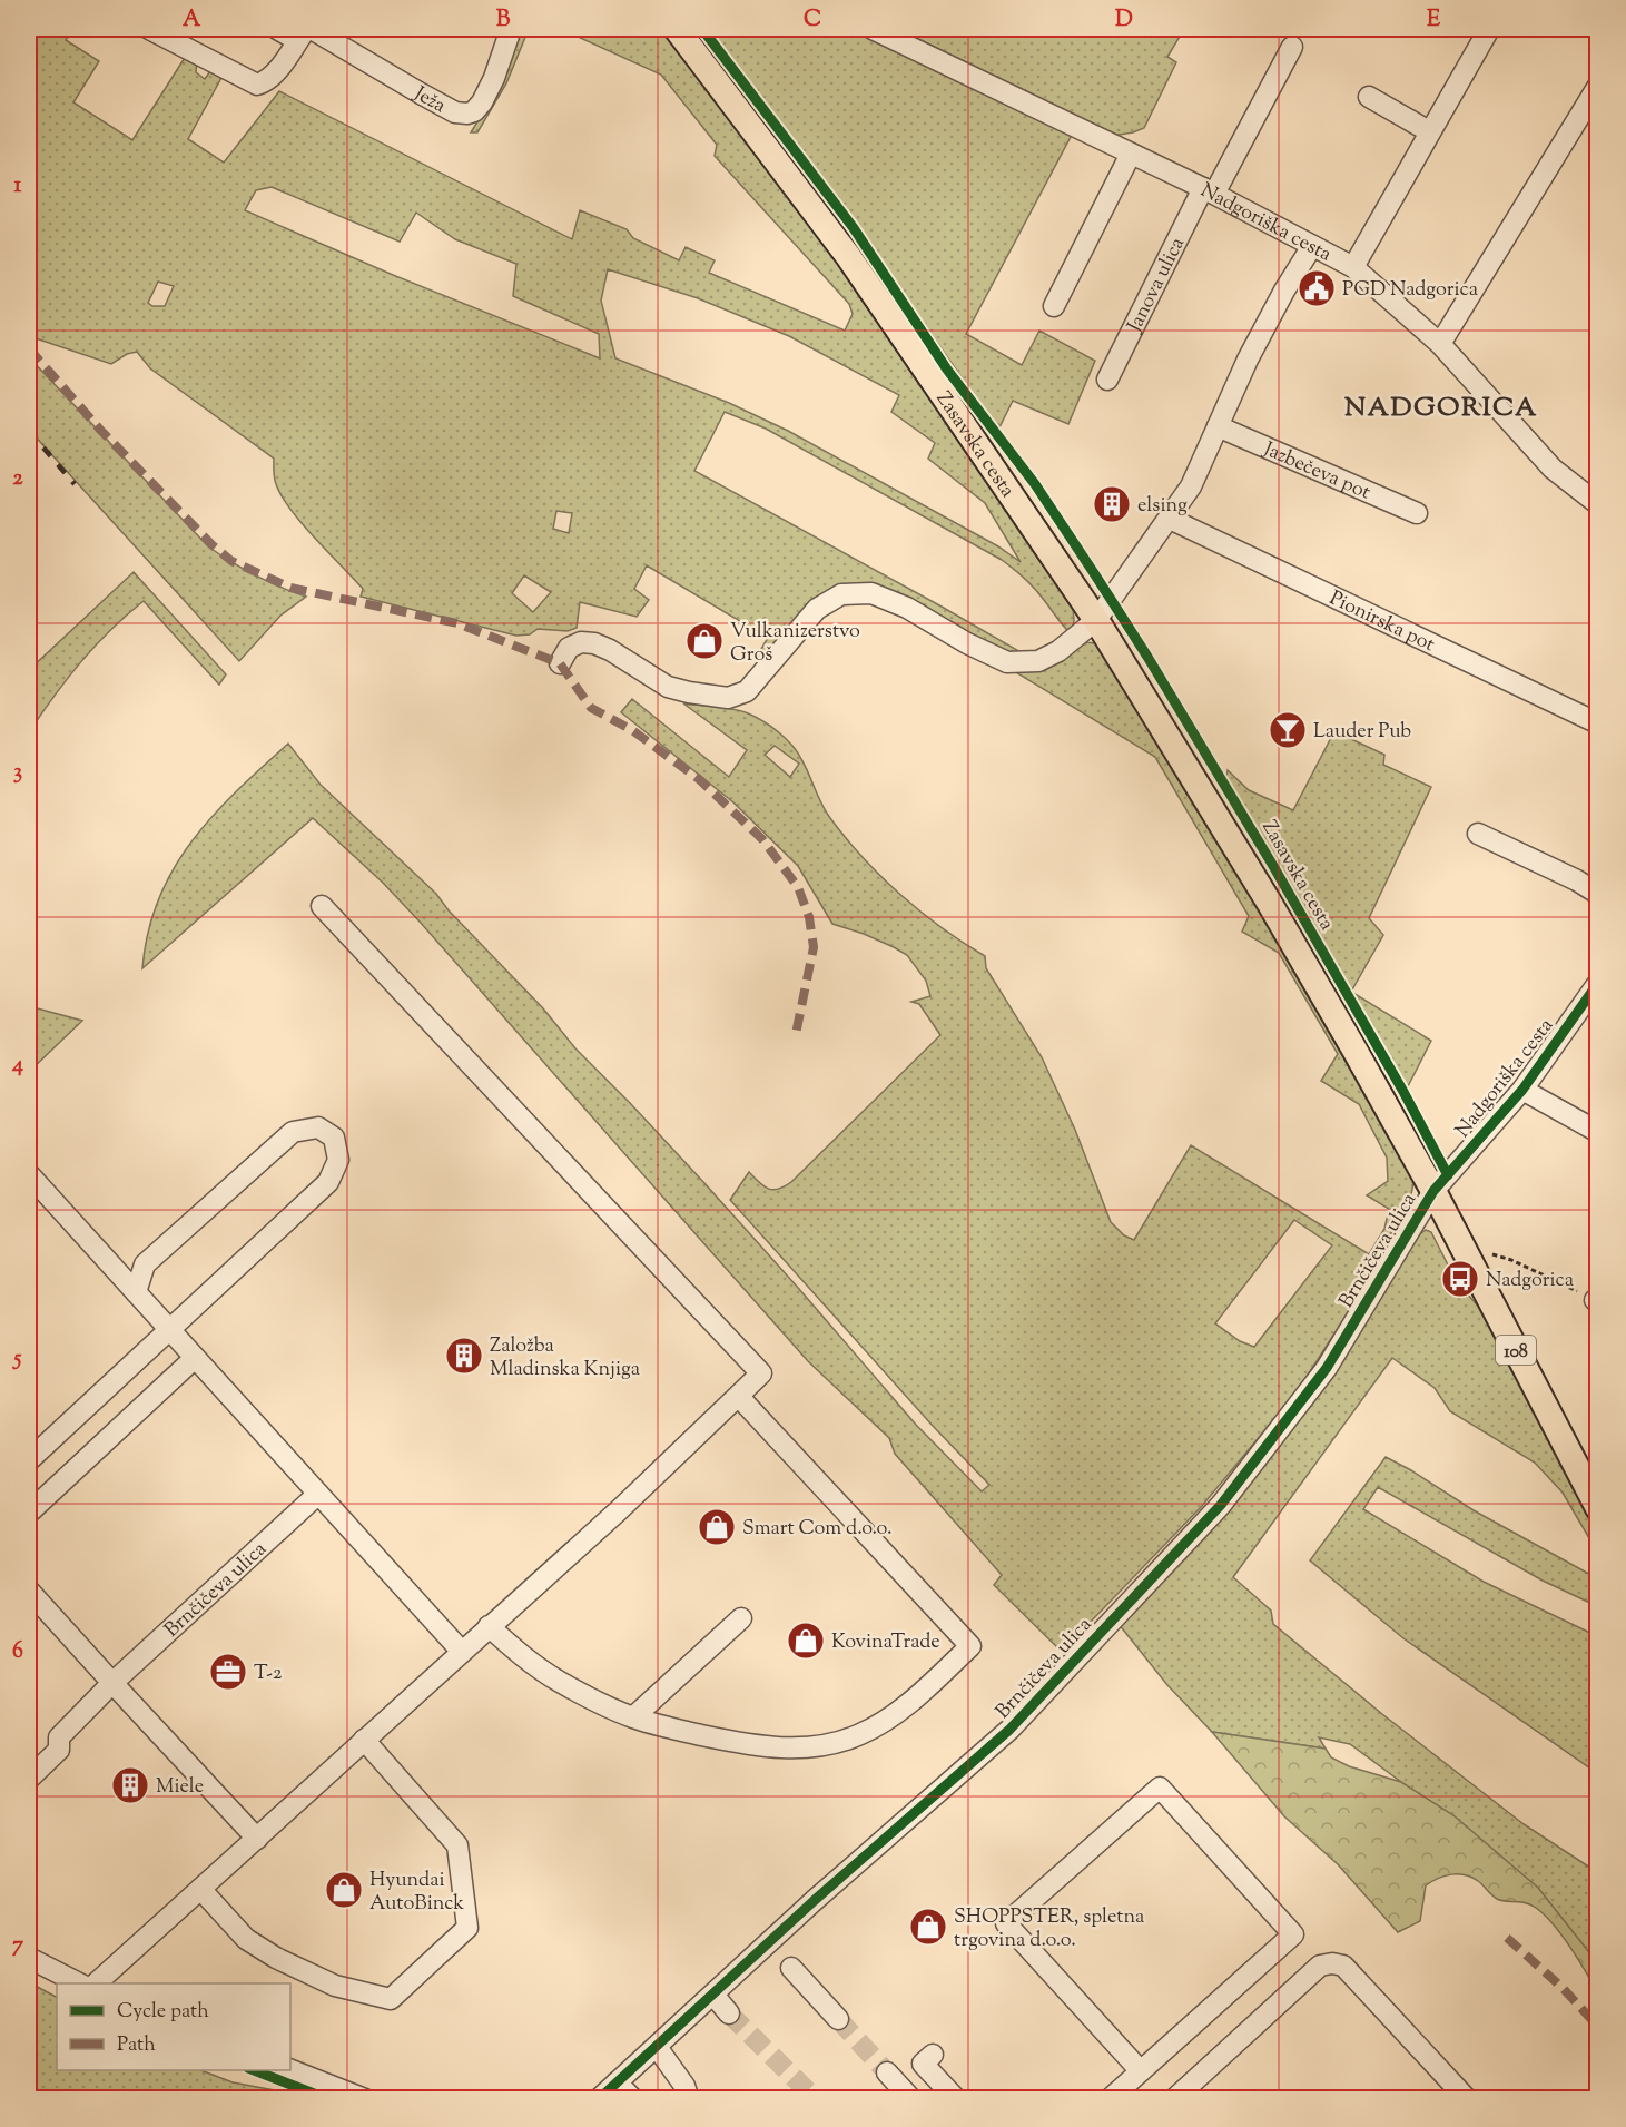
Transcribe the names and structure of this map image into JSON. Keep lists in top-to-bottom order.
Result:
{
  "streets": {
    "main road": ["Zasavska cesta", "108"],
    "street": [
      "Ježa",
      "Nadgoriška cesta",
      "Janova ulica",
      "Jazbečeva pot",
      "Pionirska pot",
      "Brnčičeva ulica"
    ]
  },
  "crossings": [
    ["Nadgoriška cesta", "Janova ulica"],
    ["Nadgoriška cesta", "Zasavska cesta"],
    ["Nadgoriška cesta", "Brnčičeva ulica"],
    ["Zasavska cesta", "Brnčičeva ulica"]
  ],
  "districts": ["NADGORICA"],
  "places": {
    "public building": ["PGD Nadgorica"],
    "building": ["elsing", "Založba Mladinska Knjiga", "Miele"],
    "shop": [
      "Vulkanizerstvo Groš",
      "Smart Com d.o.o.",
      "KovinaTrade",
      "Hyundai AutoBinck",
      "SHOPPSTER, spletna trgovina d.o.o."
    ],
    "bar": ["Lauder Pub"],
    "bus stop": ["Nadgorica"],
    "office": ["T-2"]
  },
  "legend": ["Cycle path", "Path"],
  "grid": {
    "columns": [
      "A",
      "B",
      "C",
      "D",
      "E"
    ],
    "rows": [
      "1",
      "2",
      "3",
      "4",
      "5",
      "6",
      "7"
    ]
  }
}
